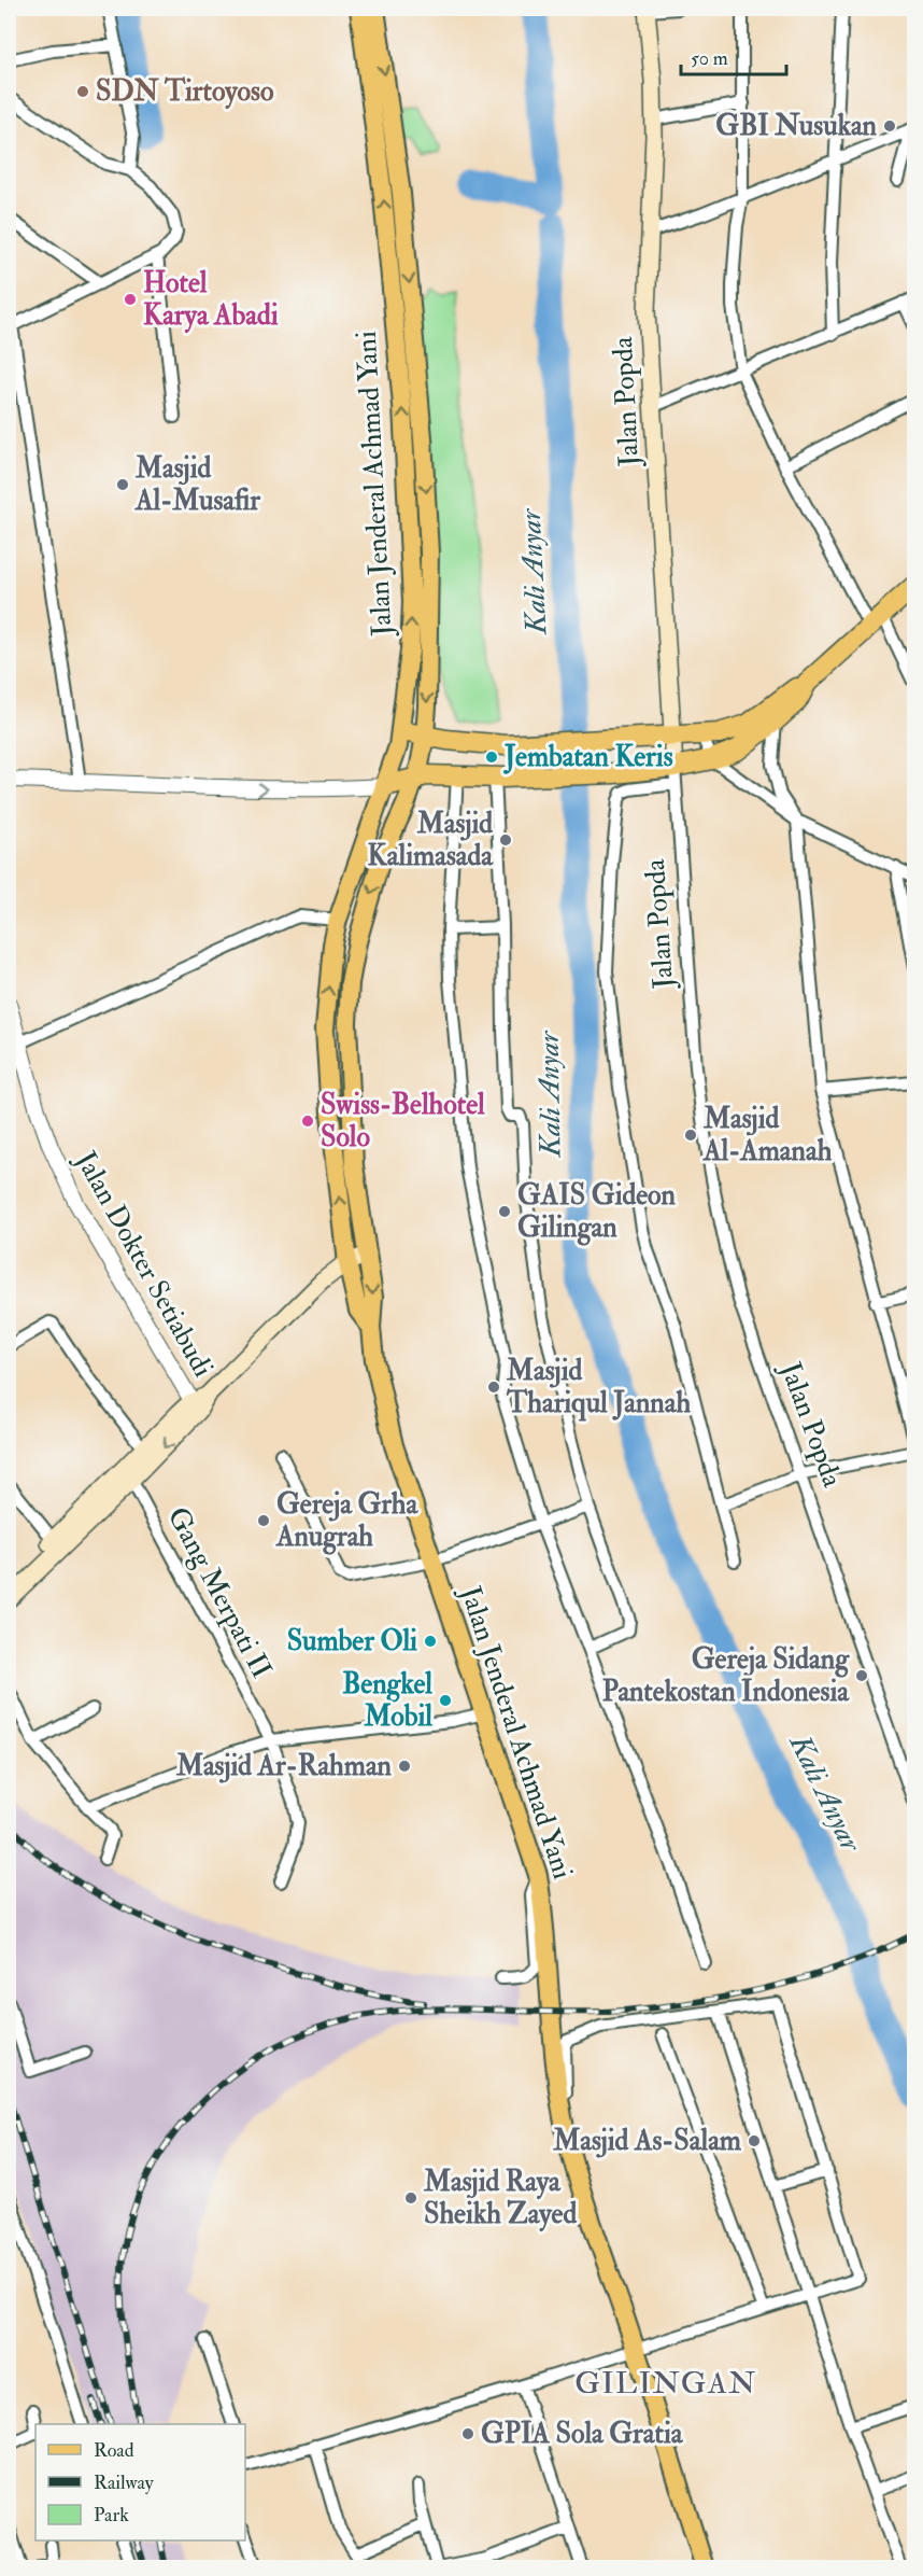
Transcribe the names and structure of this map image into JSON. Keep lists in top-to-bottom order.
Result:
{
  "streets": {
    "main road": ["Jalan Popda", "Jalan Jenderal Achmad Yani"],
    "street": ["Jalan Dokter Setiabudi", "Gang Merpati II"]
  },
  "districts": ["GILINGAN"],
  "water": ["Kali Anyar"],
  "places": [
    "SDN Tirtoyoso",
    "GBI Nusukan",
    "Hotel Karya Abadi",
    "Masjid Al-Musafir",
    "Jembatan Keris",
    "Masjid Kalimasada",
    "Swiss-Belhotel Solo",
    "Masjid Al-Amanah",
    "GAIS Gideon Gilingan",
    "Masjid Thariqul Jannah",
    "Gereja Grha Anugrah",
    "Sumber Oli",
    "Gereja Sidang Pantekostan Indonesia",
    "Bengkel Mobil",
    "Masjid Ar-Rahman",
    "Masjid As-Salam",
    "Masjid Raya Sheikh Zayed",
    "GPIA Sola Gratia"
  ],
  "legend": ["Road", "Railway", "Park"],
  "scale_bar": "50 m"
}
